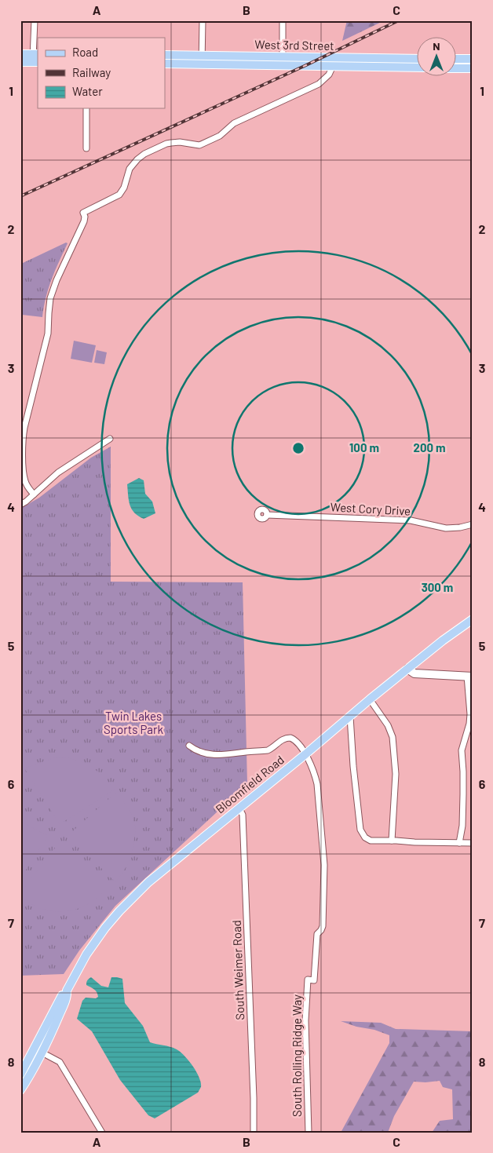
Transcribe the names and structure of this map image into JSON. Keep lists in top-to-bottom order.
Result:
{
  "streets": {
    "main road": ["West 3rd Street", "Bloomfield Road"],
    "street": ["West Cory Drive", "South Weimer Road", "South Rolling Ridge Way"]
  },
  "crossings": [
    ["Bloomfield Road", "South Weimer Road"],
    ["Bloomfield Road", "South Rolling Ridge Way"]
  ],
  "parks": ["Twin Lakes Sports Park"],
  "legend": ["Road", "Railway", "Water"],
  "north": "top",
  "grid": {
    "columns": ["A", "B", "C"],
    "rows": [
      "1",
      "2",
      "3",
      "4",
      "5",
      "6",
      "7",
      "8"
    ]
  },
  "rings": ["100 m", "200 m", "300 m"]
}
